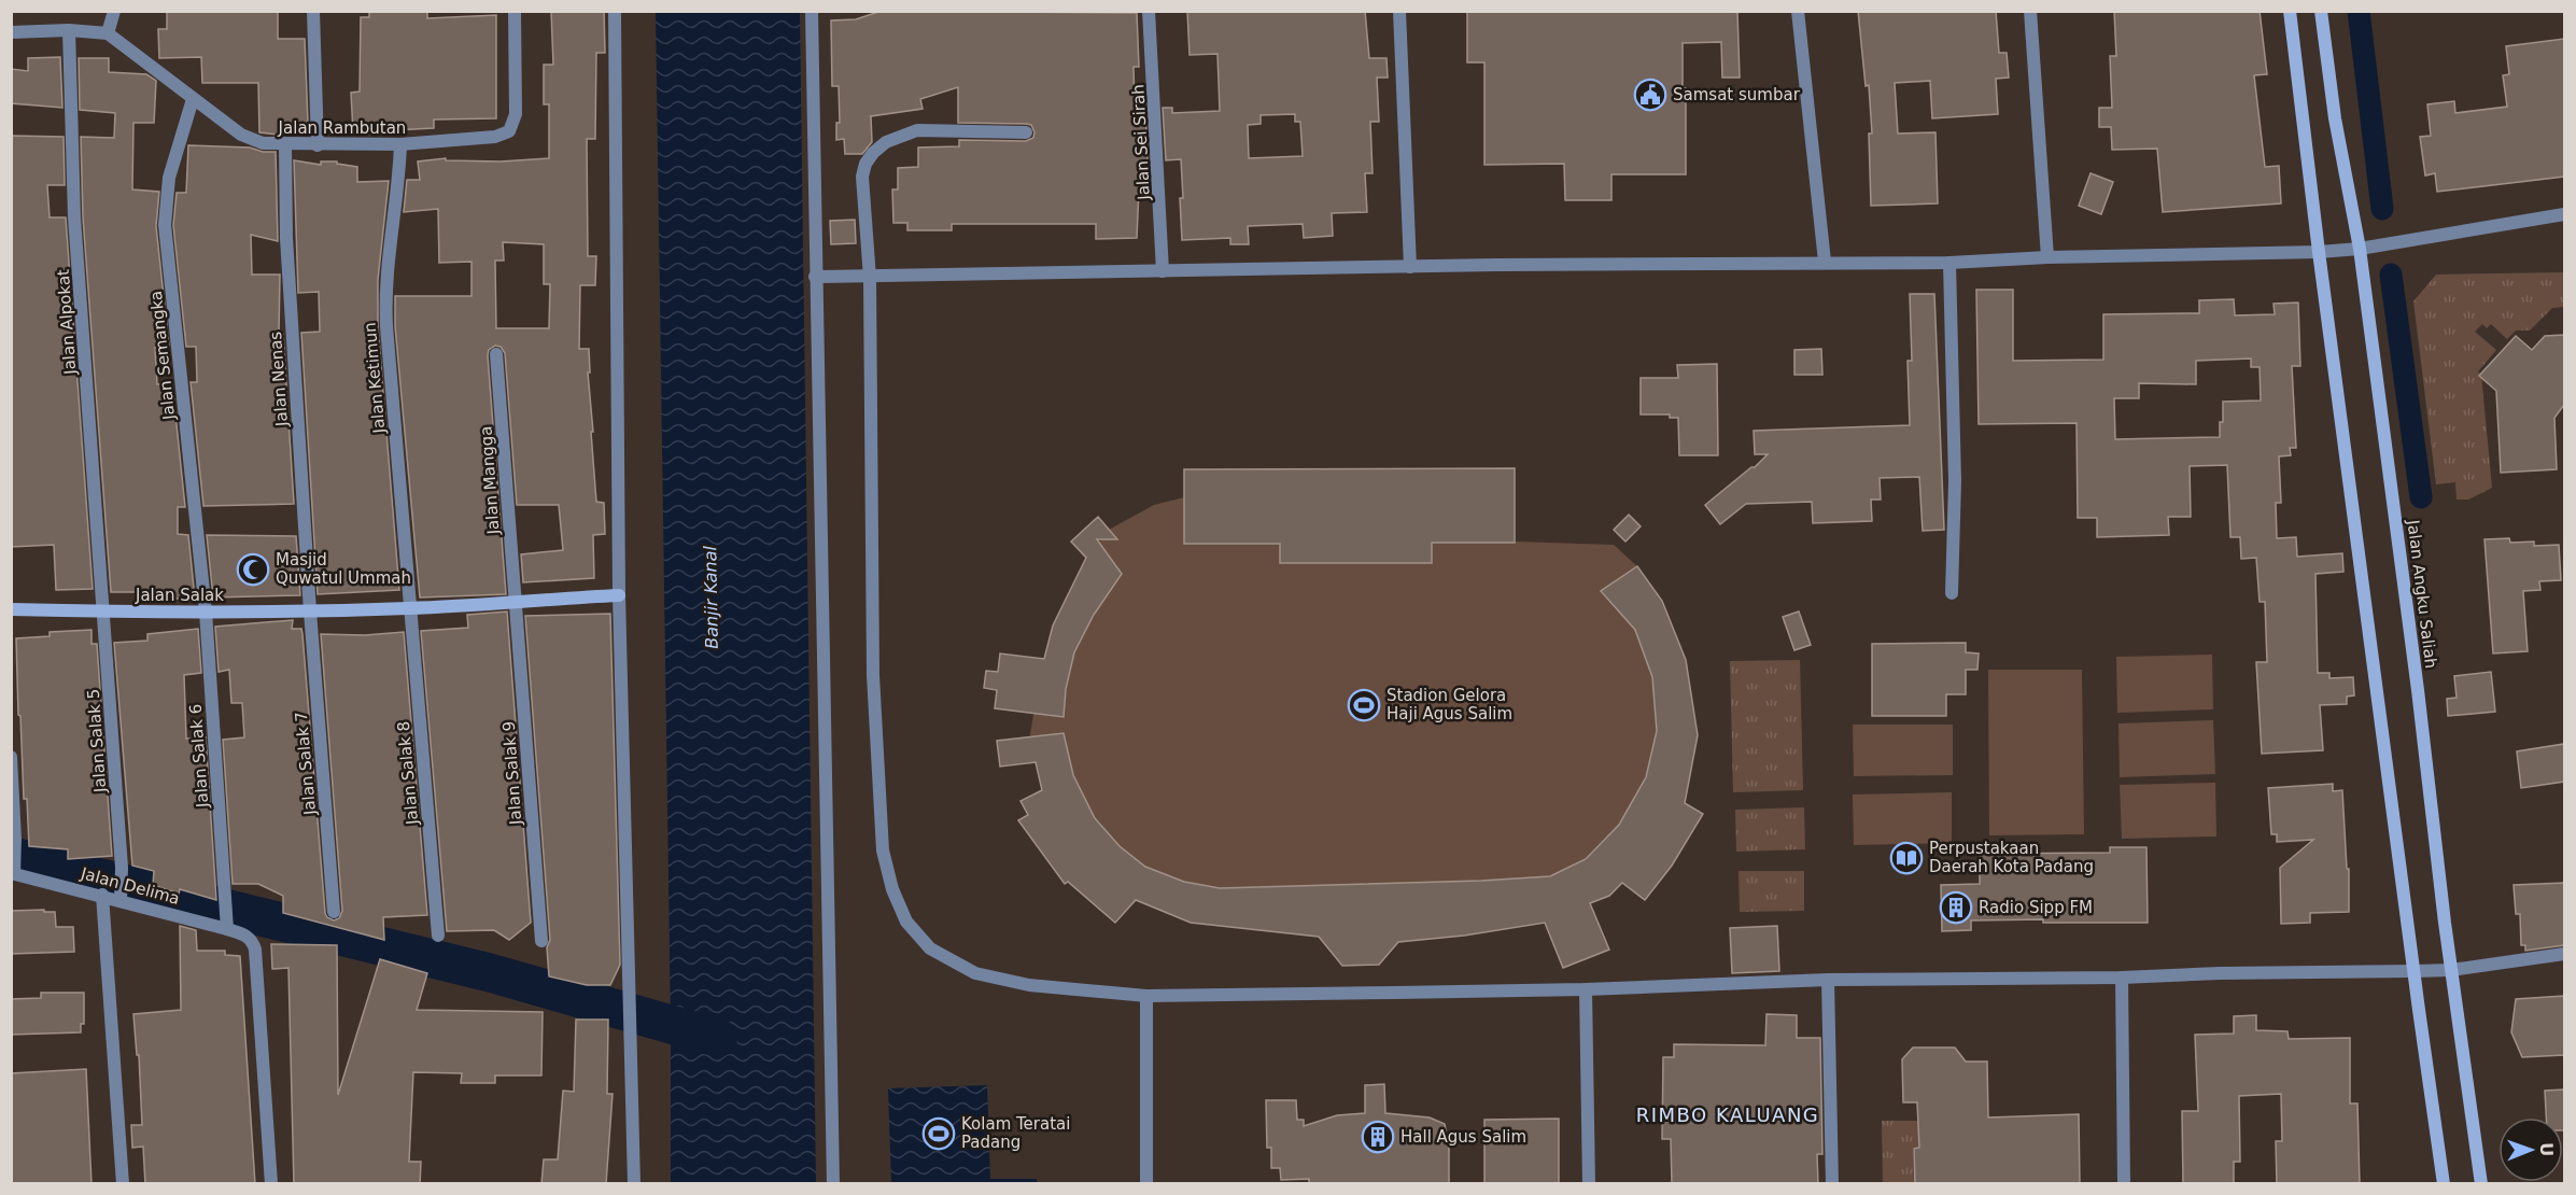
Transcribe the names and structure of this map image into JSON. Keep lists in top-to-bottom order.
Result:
{
  "streets": {
    "main road": ["Jalan Angku Saliah", "Jalan Salak"],
    "street": [
      "Jalan Rambutan",
      "Jalan Sei Sirah",
      "Jalan Alpokat",
      "Jalan Semangka",
      "Jalan Ketimun",
      "Jalan Nenas",
      "Jalan Mangga",
      "Jalan Salak 5",
      "Jalan Salak 6",
      "Jalan Salak 7",
      "Jalan Salak 8",
      "Jalan Salak 9",
      "Jalan Delima"
    ]
  },
  "crossings": [
    ["Jalan Rambutan", "Jalan Semangka"],
    ["Jalan Rambutan", "Jalan Ketimun"],
    ["Jalan Rambutan", "Jalan Nenas"],
    ["Jalan Alpokat", "Jalan Salak"],
    ["Jalan Alpokat", "Jalan Salak 5"],
    ["Jalan Semangka", "Jalan Salak"],
    ["Jalan Semangka", "Jalan Salak 6"],
    ["Jalan Ketimun", "Jalan Salak"],
    ["Jalan Ketimun", "Jalan Salak 8"],
    ["Jalan Nenas", "Jalan Salak"],
    ["Jalan Nenas", "Jalan Salak 7"],
    ["Jalan Mangga", "Jalan Salak"],
    ["Jalan Mangga", "Jalan Salak 9"],
    ["Jalan Salak", "Jalan Salak 5"],
    ["Jalan Salak", "Jalan Salak 6"],
    ["Jalan Salak", "Jalan Salak 7"],
    ["Jalan Salak", "Jalan Salak 8"],
    ["Jalan Salak", "Jalan Salak 9"],
    ["Jalan Salak 5", "Jalan Delima"],
    ["Jalan Salak 6", "Jalan Delima"]
  ],
  "districts": ["RIMBO KALUANG"],
  "water": ["Banjir Kanal"],
  "places": {
    "public building": ["Samsat sumbar"],
    "mosque": ["Masjid Quwatul Ummah"],
    "sports": ["Stadion Gelora Haji Agus Salim", "Kolam Teratai Padang"],
    "library": ["Perpustakaan Daerah Kota Padang"],
    "building": ["Radio Sipp FM", "Hall Agus Salim"]
  },
  "north": "right"
}
